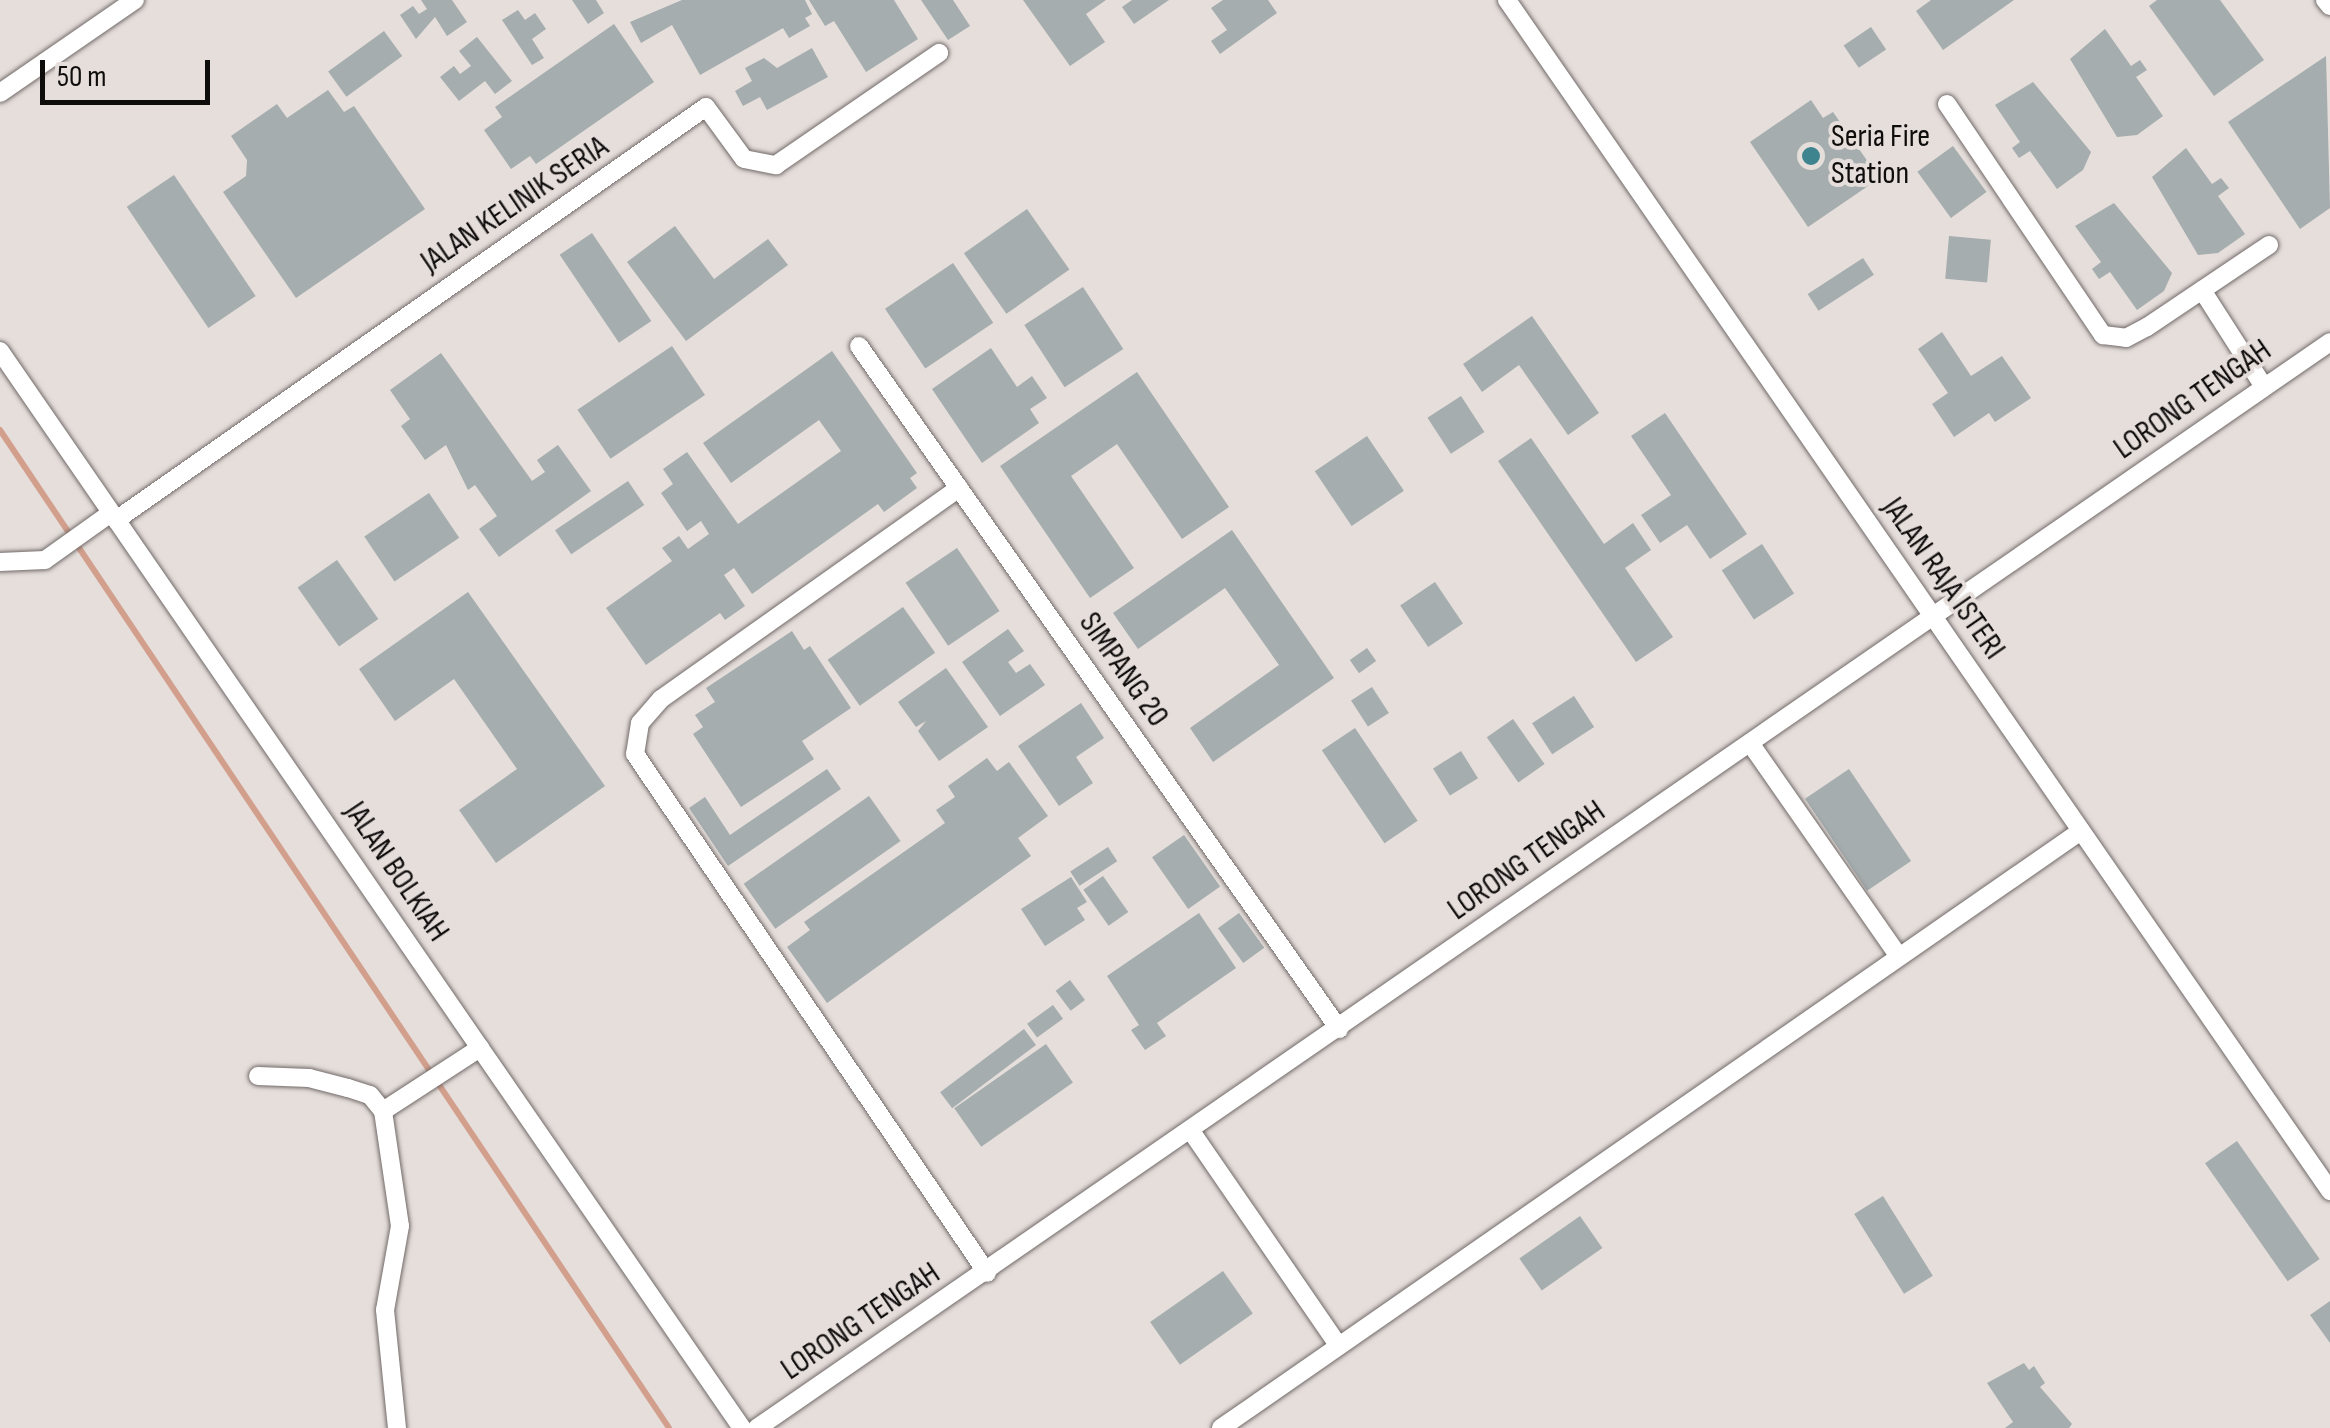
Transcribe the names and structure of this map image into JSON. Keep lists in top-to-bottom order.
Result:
{
  "streets": {
    "street": [
      "JALAN KELINIK SERIA",
      "LORONG TENGAH",
      "JALAN RAJA ISTERI",
      "SIMPANG 20",
      "JALAN BOLKIAH"
    ]
  },
  "crossings": [
    ["JALAN KELINIK SERIA", "JALAN BOLKIAH"],
    ["LORONG TENGAH", "JALAN RAJA ISTERI"],
    ["LORONG TENGAH", "SIMPANG 20"]
  ],
  "places": ["Seria Fire Station"],
  "scale_bar": "50 m"
}
